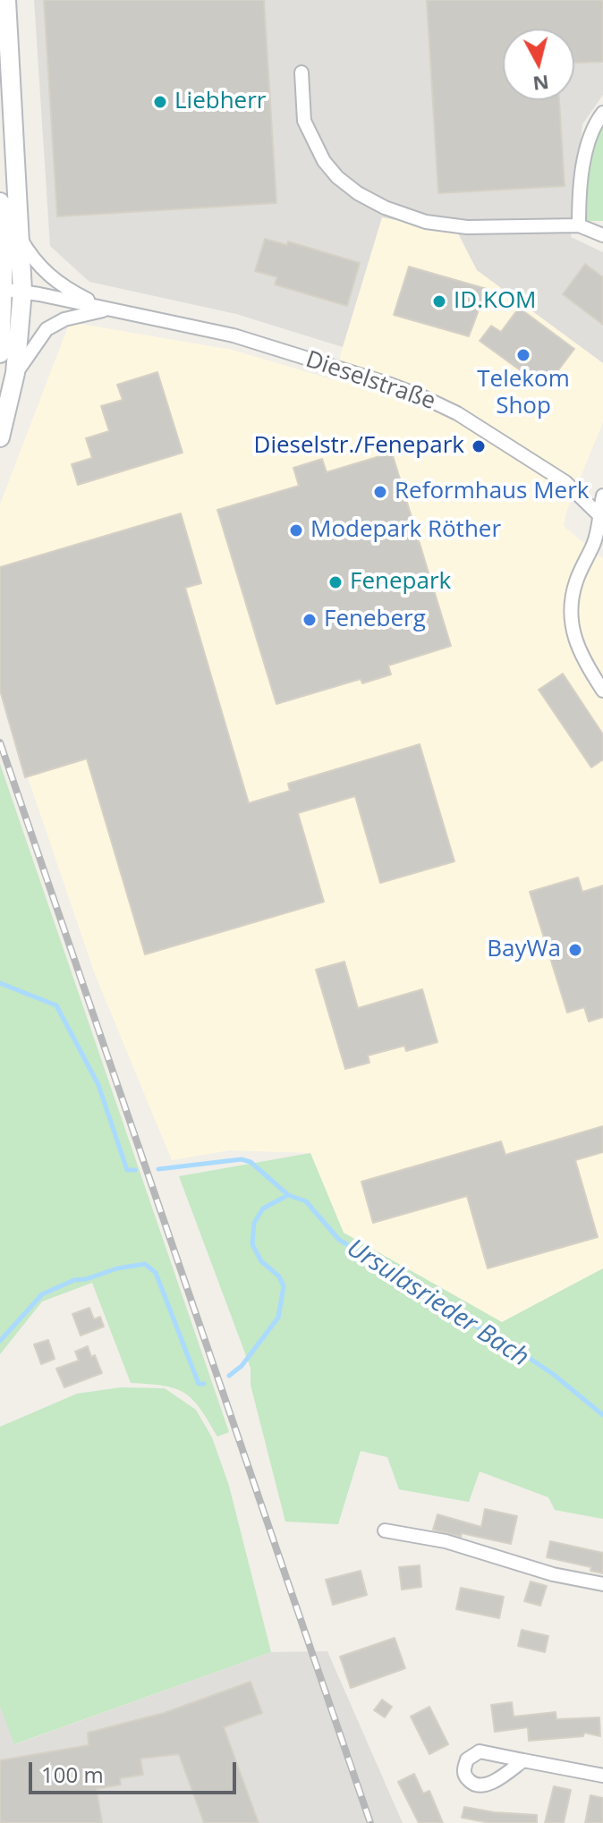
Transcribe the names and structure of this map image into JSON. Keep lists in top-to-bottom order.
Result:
{
  "streets": {
    "street": ["Dieselstraße"]
  },
  "water": ["Ursulasrieder Bach"],
  "places": [
    "Liebherr",
    "ID.KOM",
    "Telekom Shop",
    "Dieselstr./Fenepark",
    "Reformhaus Merk",
    "Modepark Röther",
    "Fenepark",
    "Feneberg",
    "BayWa"
  ],
  "scale_bar": "100 m",
  "north": "bottom"
}
